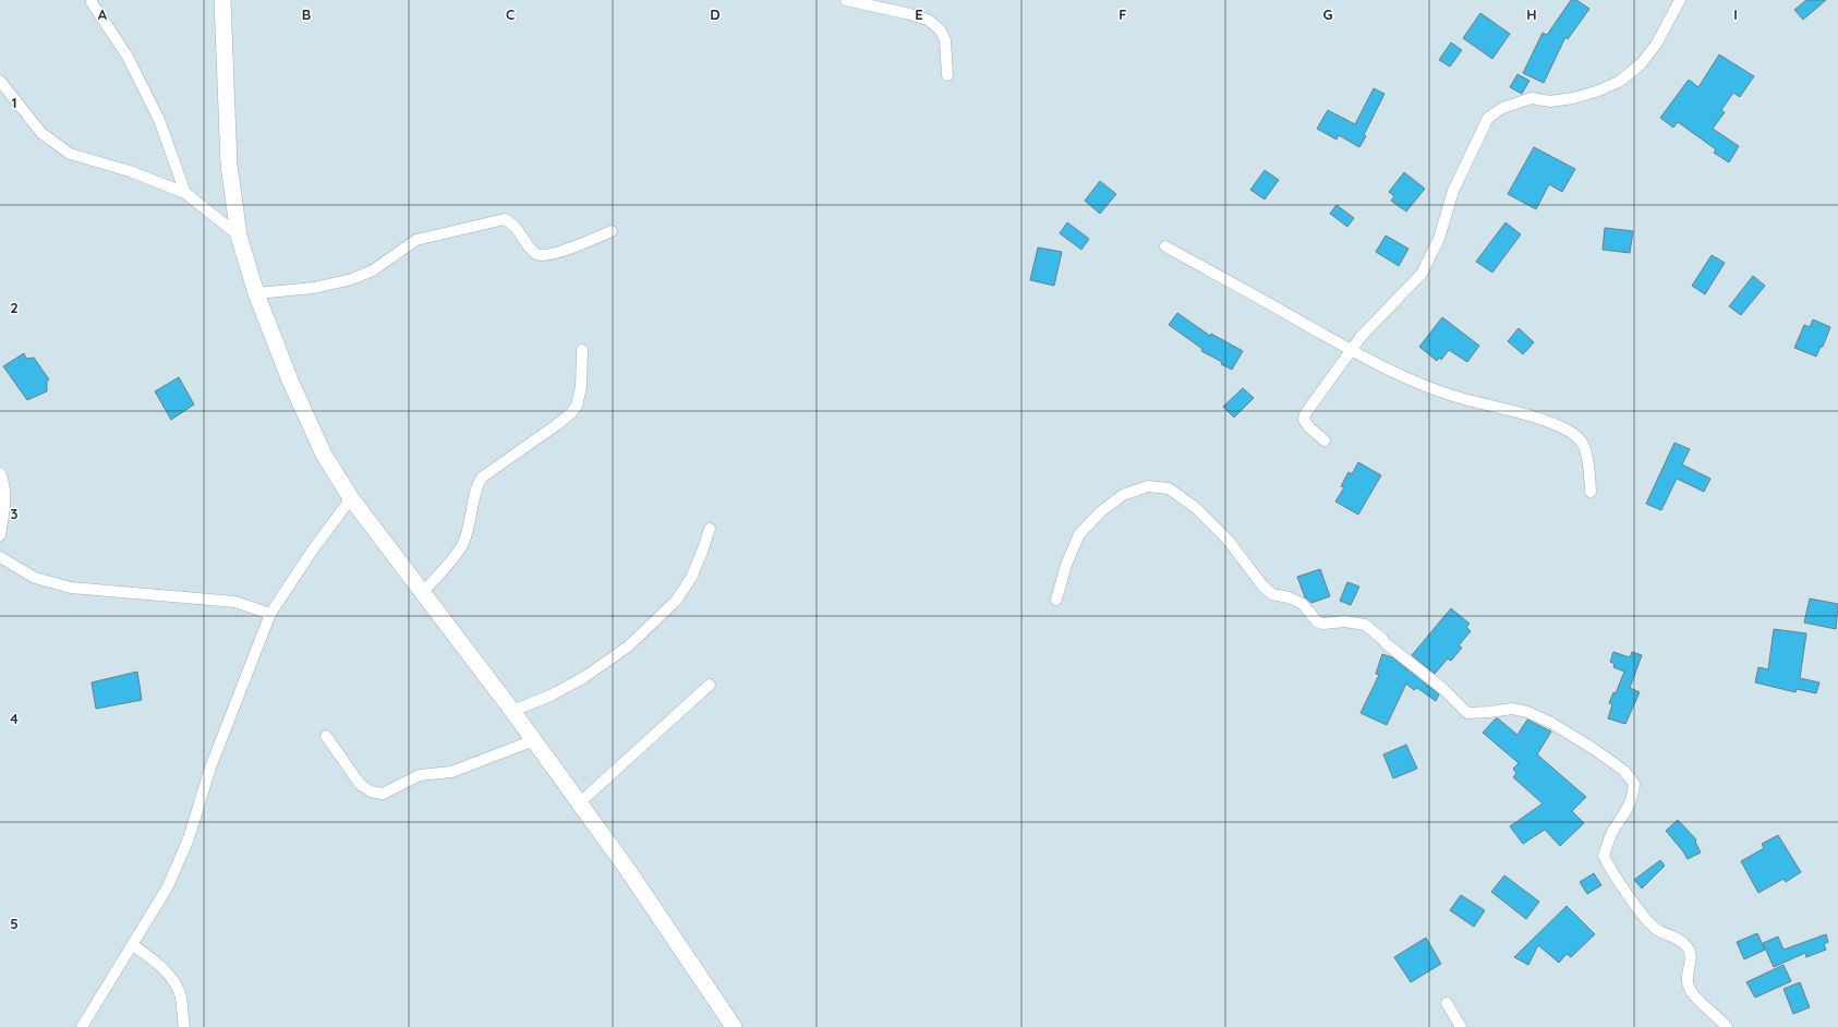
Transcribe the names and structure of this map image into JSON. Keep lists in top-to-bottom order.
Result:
{
  "grid": {
    "columns": [
      "A",
      "B",
      "C",
      "D",
      "E",
      "F",
      "G",
      "H",
      "I"
    ],
    "rows": [
      "1",
      "2",
      "3",
      "4",
      "5"
    ]
  }
}
